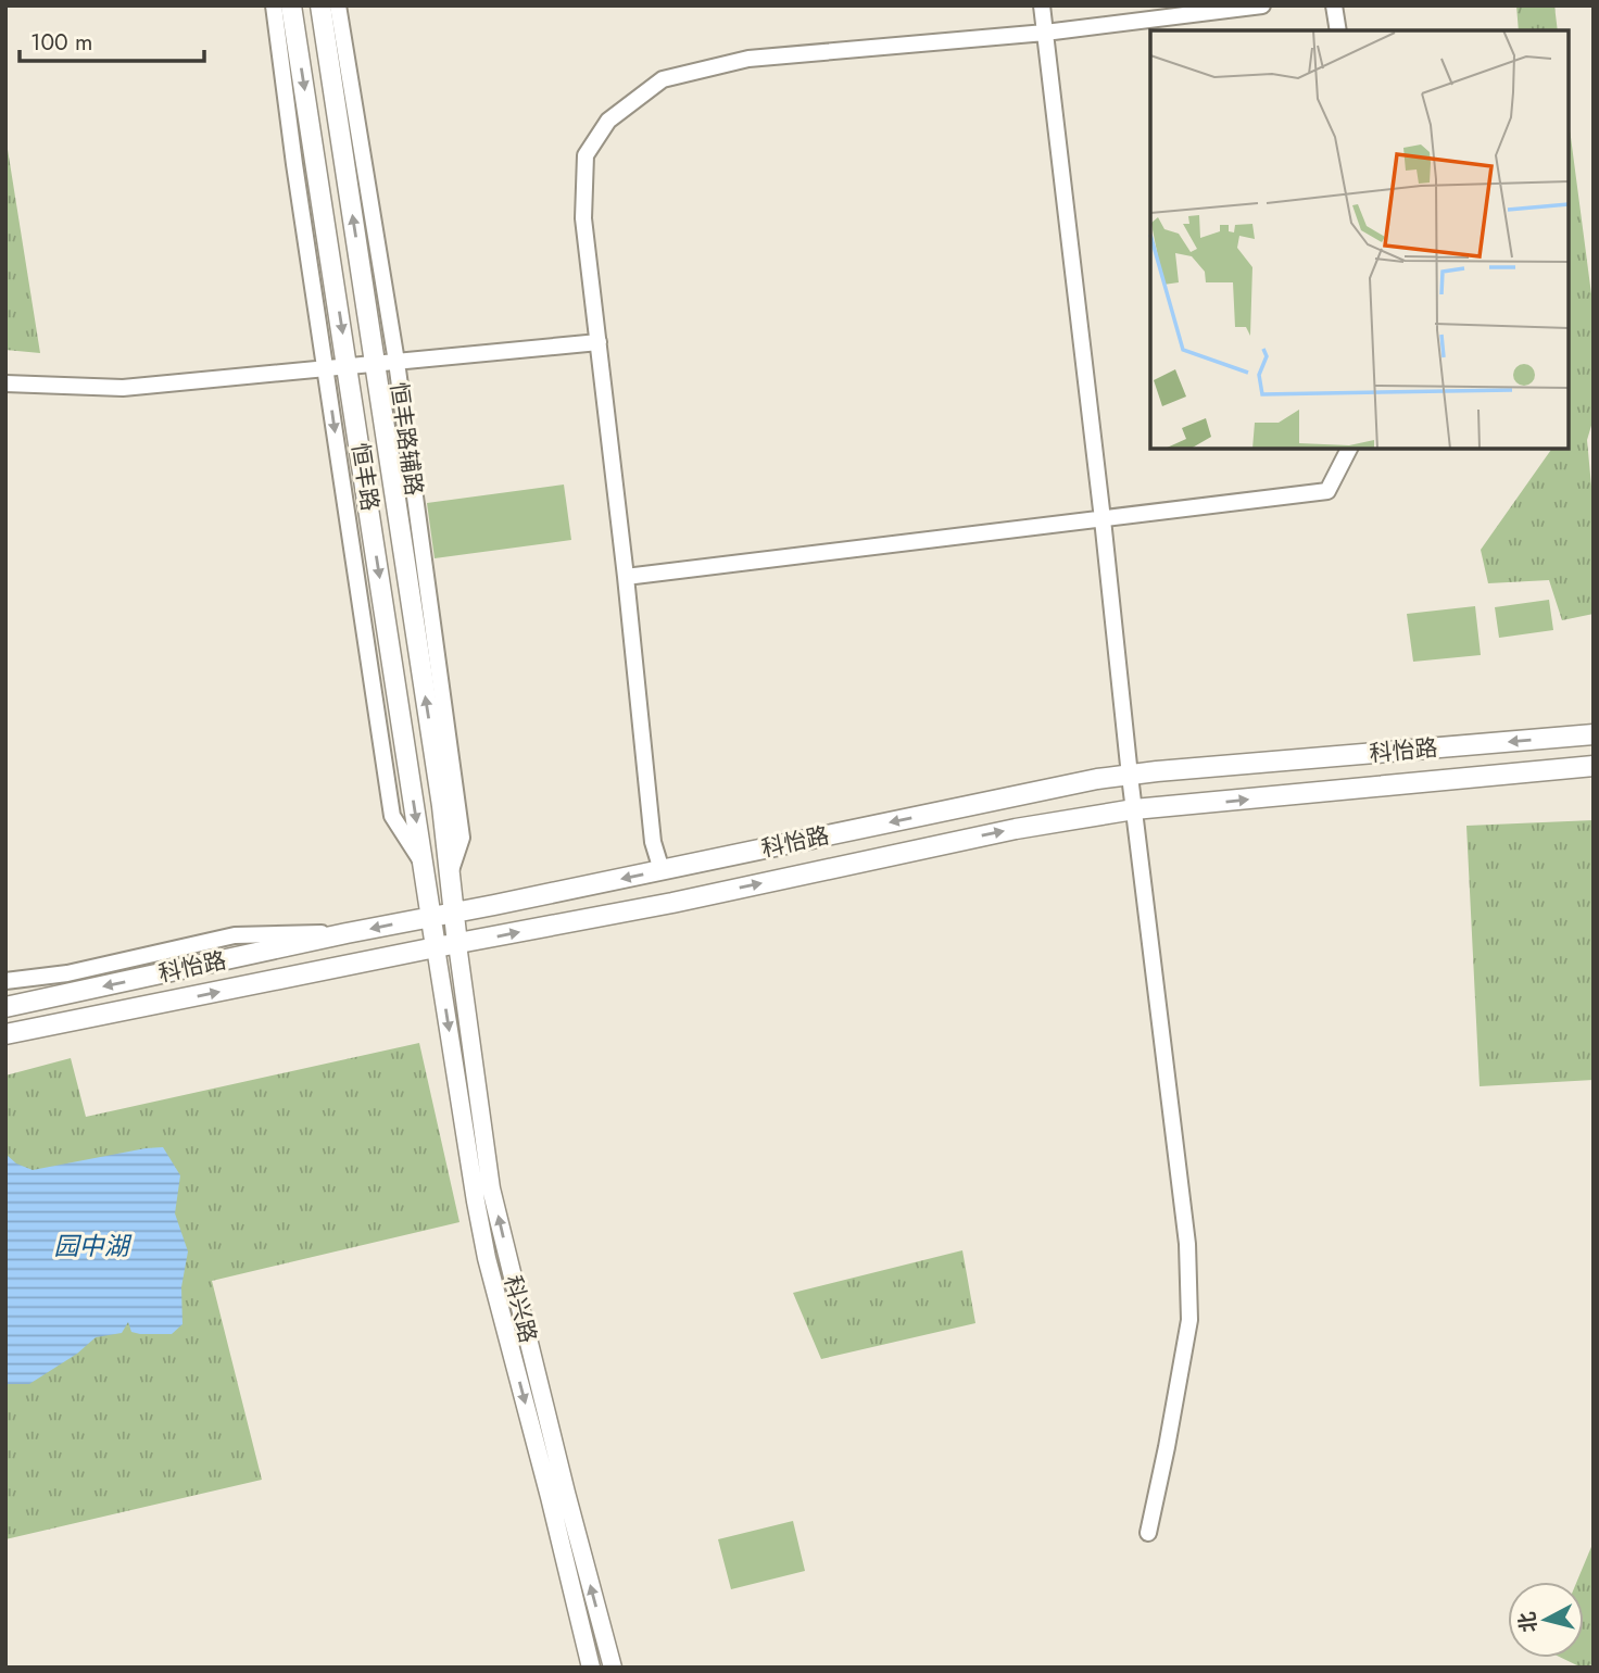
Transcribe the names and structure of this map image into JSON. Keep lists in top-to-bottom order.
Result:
{
  "streets": {
    "main road": ["恒丰路", "科怡路", "科兴路"],
    "street": ["恒丰路辅路"]
  },
  "crossings": [
    ["恒丰路辅路", "恒丰路"],
    ["恒丰路", "科怡路"],
    ["恒丰路", "科兴路"],
    ["科怡路", "科兴路"]
  ],
  "water": ["园中湖"],
  "scale_bar": "100 m",
  "north": "left"
}
